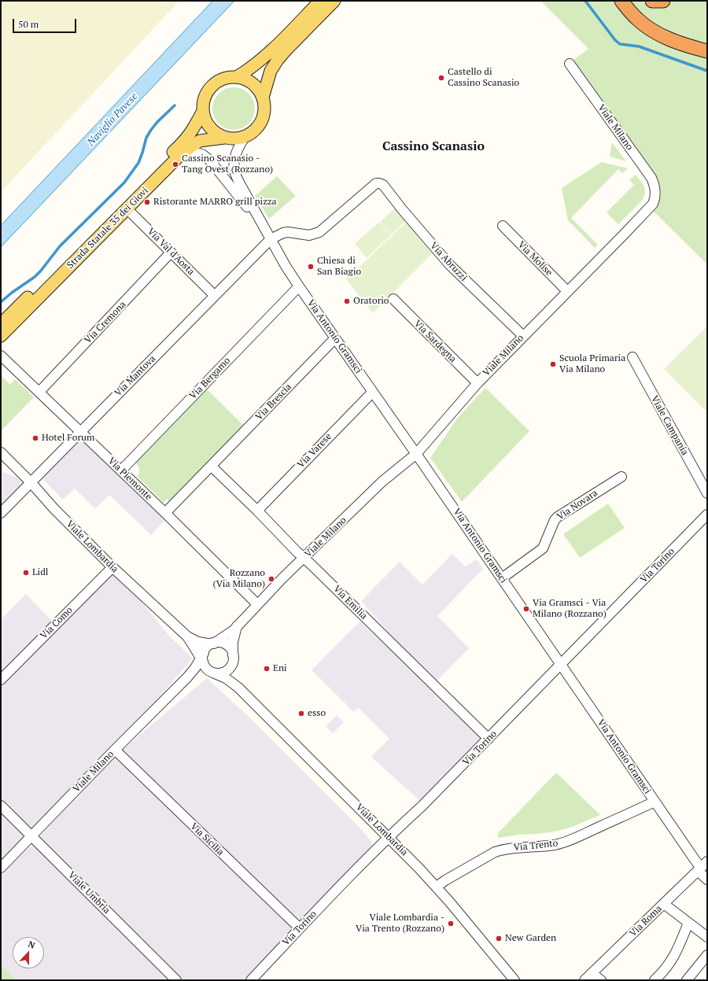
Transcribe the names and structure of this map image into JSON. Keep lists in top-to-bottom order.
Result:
{
  "streets": {
    "main road": ["Strada Statale 35 dei Giovi"],
    "street": [
      "Viale Milano",
      "Via Val d'Aosta",
      "Via Molise",
      "Via Abruzzi",
      "Via Cremona",
      "Via Antonio Gramsci",
      "Via Sardegna",
      "Via Mantova",
      "Via Bergamo",
      "Via Brescia",
      "Viale Campania",
      "Via Varese",
      "Via Piemonte",
      "Via Novara",
      "Viale Lombardia",
      "Via Torino",
      "Via Emilia",
      "Via Como",
      "Via Sicilia",
      "Via Trento",
      "Viale Umbria",
      "Via Roma"
    ]
  },
  "crossings": [
    ["Viale Milano", "Via Molise"],
    ["Viale Milano", "Via Abruzzi"],
    ["Viale Milano", "Via Antonio Gramsci"],
    ["Viale Milano", "Via Sardegna"],
    ["Viale Milano", "Via Piemonte"],
    ["Viale Milano", "Viale Lombardia"],
    ["Viale Milano", "Via Emilia"],
    ["Viale Milano", "Via Sicilia"],
    ["Viale Milano", "Viale Umbria"],
    ["Strada Statale 35 dei Giovi", "Via Val d'Aosta"],
    ["Strada Statale 35 dei Giovi", "Via Antonio Gramsci"],
    ["Via Val d'Aosta", "Via Cremona"],
    ["Via Val d'Aosta", "Via Mantova"],
    ["Via Abruzzi", "Via Antonio Gramsci"],
    ["Via Abruzzi", "Via Mantova"],
    ["Via Cremona", "Via Piemonte"],
    ["Via Antonio Gramsci", "Via Mantova"],
    ["Via Antonio Gramsci", "Via Bergamo"],
    ["Via Antonio Gramsci", "Via Brescia"],
    ["Via Antonio Gramsci", "Via Varese"],
    ["Via Antonio Gramsci", "Via Novara"],
    ["Via Antonio Gramsci", "Via Torino"],
    ["Via Antonio Gramsci", "Via Trento"],
    ["Via Antonio Gramsci", "Via Roma"],
    ["Via Mantova", "Via Piemonte"],
    ["Via Mantova", "Viale Lombardia"],
    ["Via Bergamo", "Via Piemonte"],
    ["Via Brescia", "Via Piemonte"],
    ["Via Brescia", "Via Emilia"],
    ["Via Varese", "Via Emilia"],
    ["Viale Lombardia", "Via Torino"],
    ["Viale Lombardia", "Via Como"],
    ["Viale Lombardia", "Via Trento"],
    ["Via Torino", "Via Emilia"],
    ["Via Torino", "Via Sicilia"]
  ],
  "districts": ["Cassino Scanasio"],
  "water": ["Naviglio Pavese"],
  "places": [
    "Castello di Cassino Scanasio",
    "Cassino Scanasio - Tang Ovest (Rozzano)",
    "Ristorante MARRO grill pizza",
    "Chiesa di San Biagio",
    "Oratorio",
    "Scuola Primaria Via Milano",
    "Hotel Forum",
    "Lidl",
    "Rozzano (Via Milano)",
    "Via Gramsci - Via Milano (Rozzano)",
    "Eni",
    "esso",
    "Viale Lombardia - Via Trento (Rozzano)",
    "New Garden"
  ],
  "scale_bar": "50 m",
  "north": "top"
}
